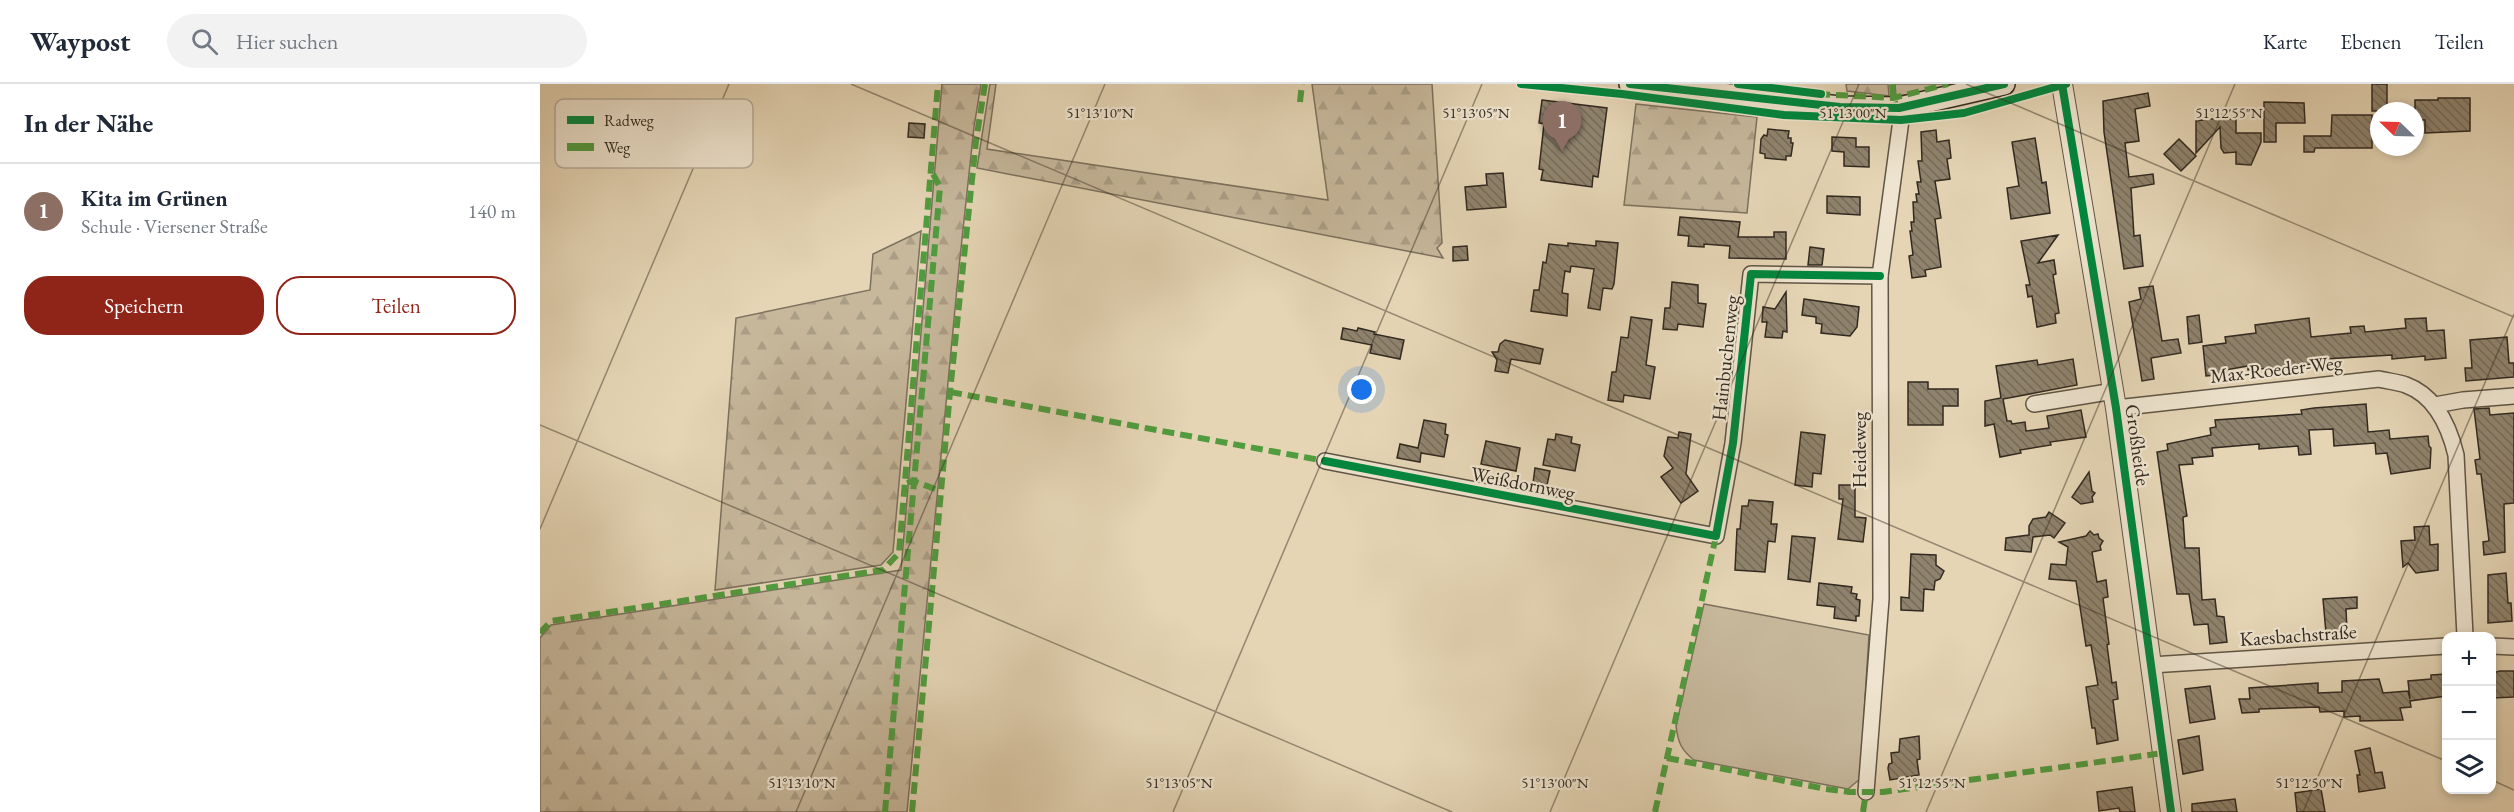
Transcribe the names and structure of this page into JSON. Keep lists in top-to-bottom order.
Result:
{
  "streets": {
    "street": [
      "Hainbuchenweg",
      "Max-Roeder-Weg",
      "Großheide",
      "Heideweg",
      "Weißdornweg",
      "Kaesbachstraße"
    ]
  },
  "crossings": [
    ["Hainbuchenweg", "Heideweg"],
    ["Hainbuchenweg", "Weißdornweg"],
    ["Max-Roeder-Weg", "Großheide"],
    ["Großheide", "Kaesbachstraße"]
  ],
  "legend": ["Radweg", "Weg"],
  "north": "top left",
  "page": {
    "header": "Waypost",
    "search": "Hier suchen",
    "nav": ["Karte", "Ebenen", "Teilen"],
    "heading": "In der Nähe",
    "pins": "1",
    "list": [
      {
        "mark": "1",
        "name": "Kita im Grünen",
        "note": "Schule · Viersener Straße",
        "value": "140 m"
      }
    ],
    "buttons": ["Speichern", "Teilen"],
    "map_buttons": ["+", "−"]
  },
  "coordinates": [
    "51°12'55\"N",
    "51°13'10\"N",
    "51°13'05\"N",
    "51°13'00\"N",
    "51°12'50\"N"
  ]
}
